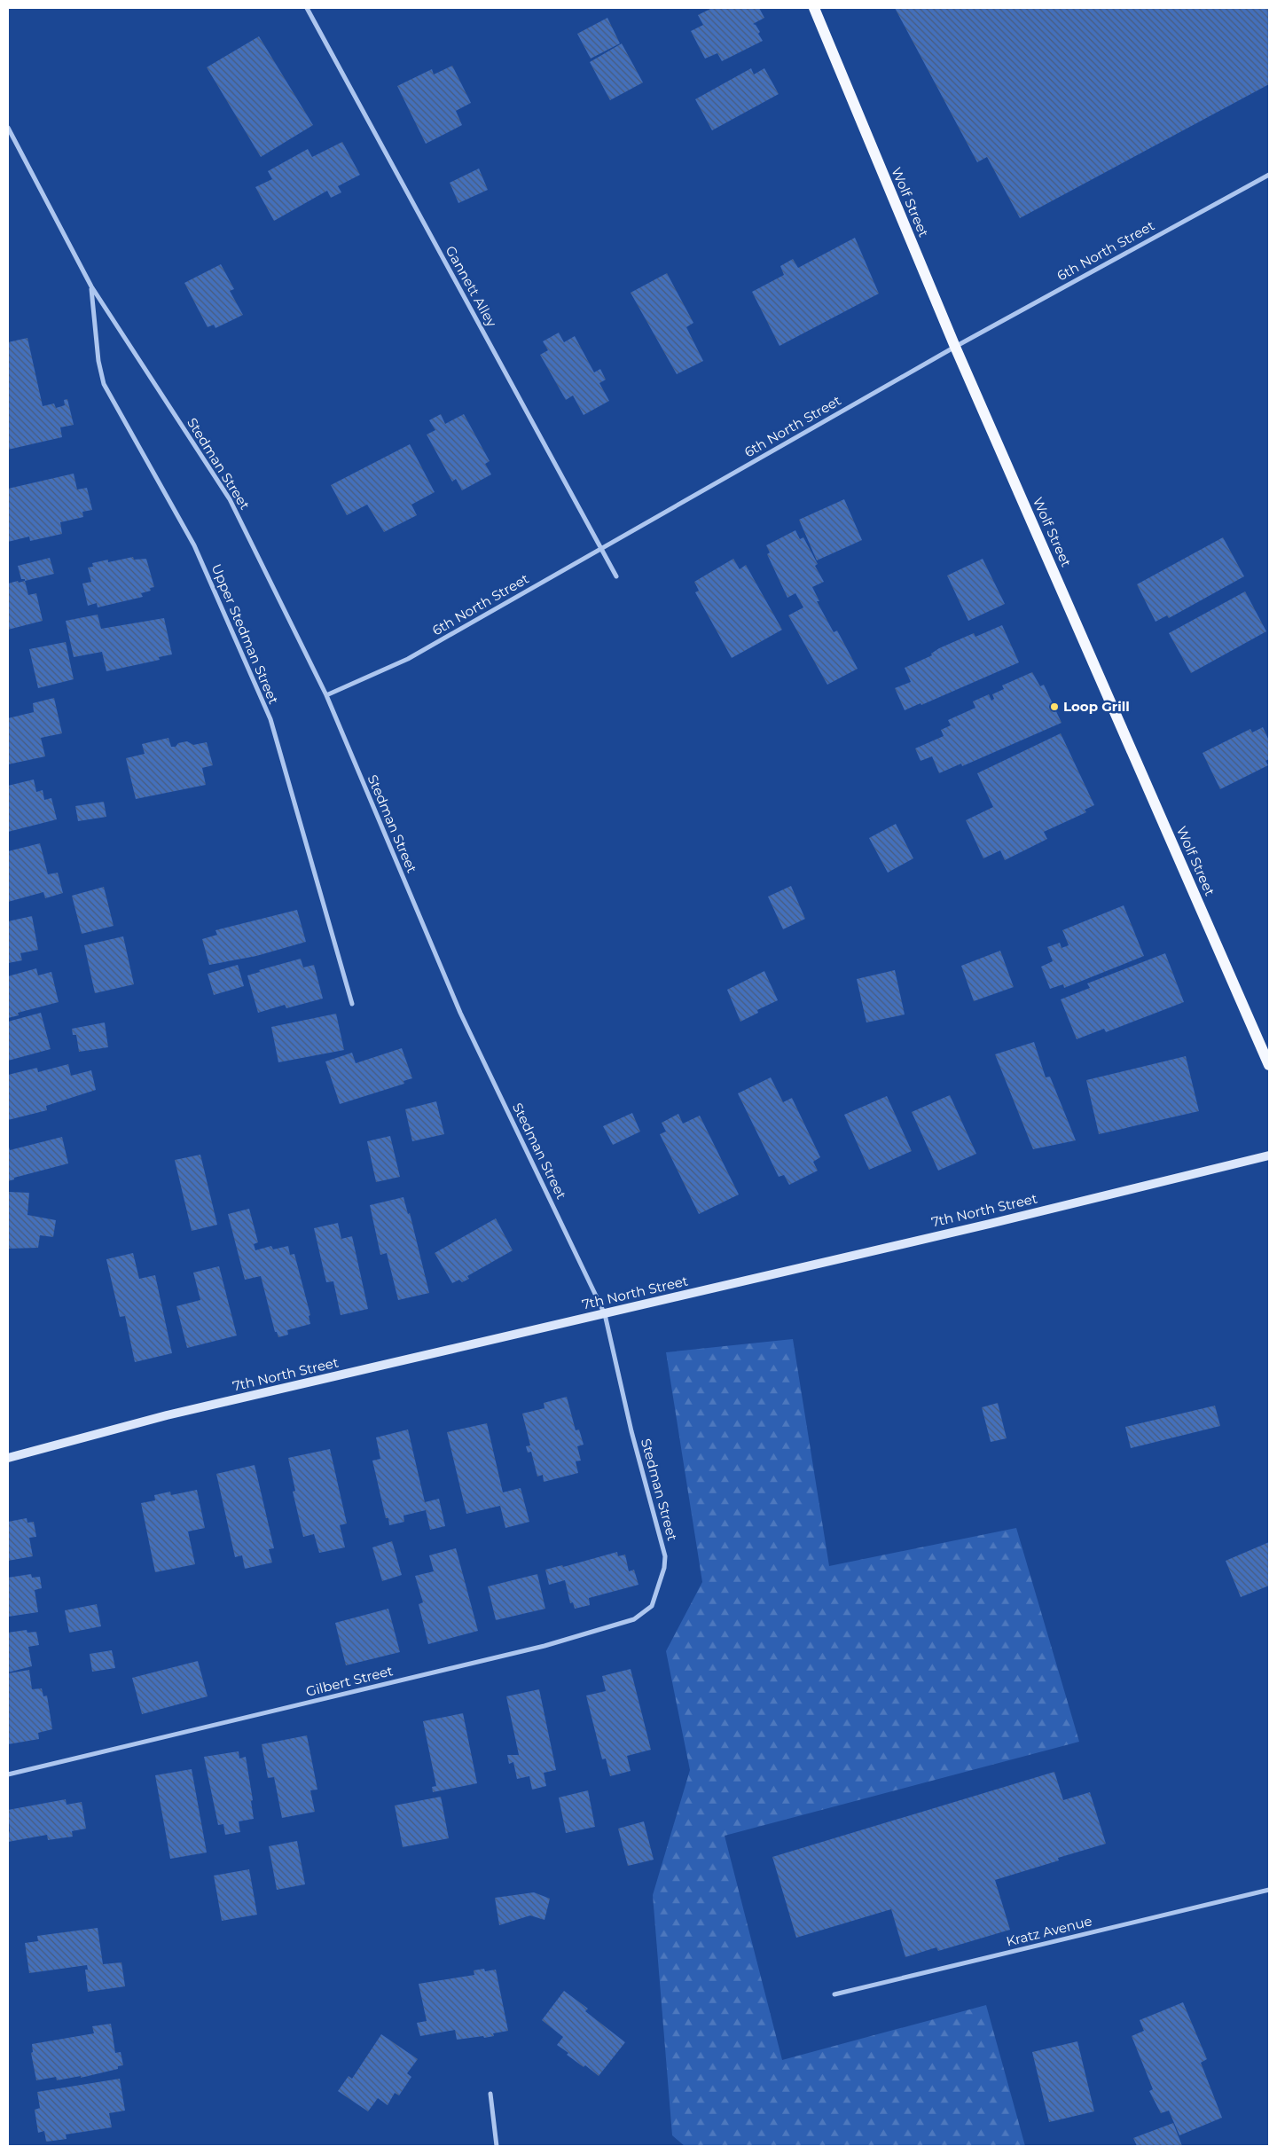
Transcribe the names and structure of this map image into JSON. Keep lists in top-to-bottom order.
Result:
{
  "streets": {
    "main road": ["Wolf Street"],
    "street": [
      "6th North Street",
      "Gannett Alley",
      "Stedman Street",
      "Upper Stedman Street",
      "7th North Street",
      "Gilbert Street",
      "Kratz Avenue"
    ]
  },
  "crossings": [
    ["Wolf Street", "6th North Street"],
    ["6th North Street", "Gannett Alley"],
    ["6th North Street", "Stedman Street"],
    ["Stedman Street", "Upper Stedman Street"],
    ["Stedman Street", "7th North Street"],
    ["Stedman Street", "Gilbert Street"]
  ],
  "places": ["Loop Grill"]
}
